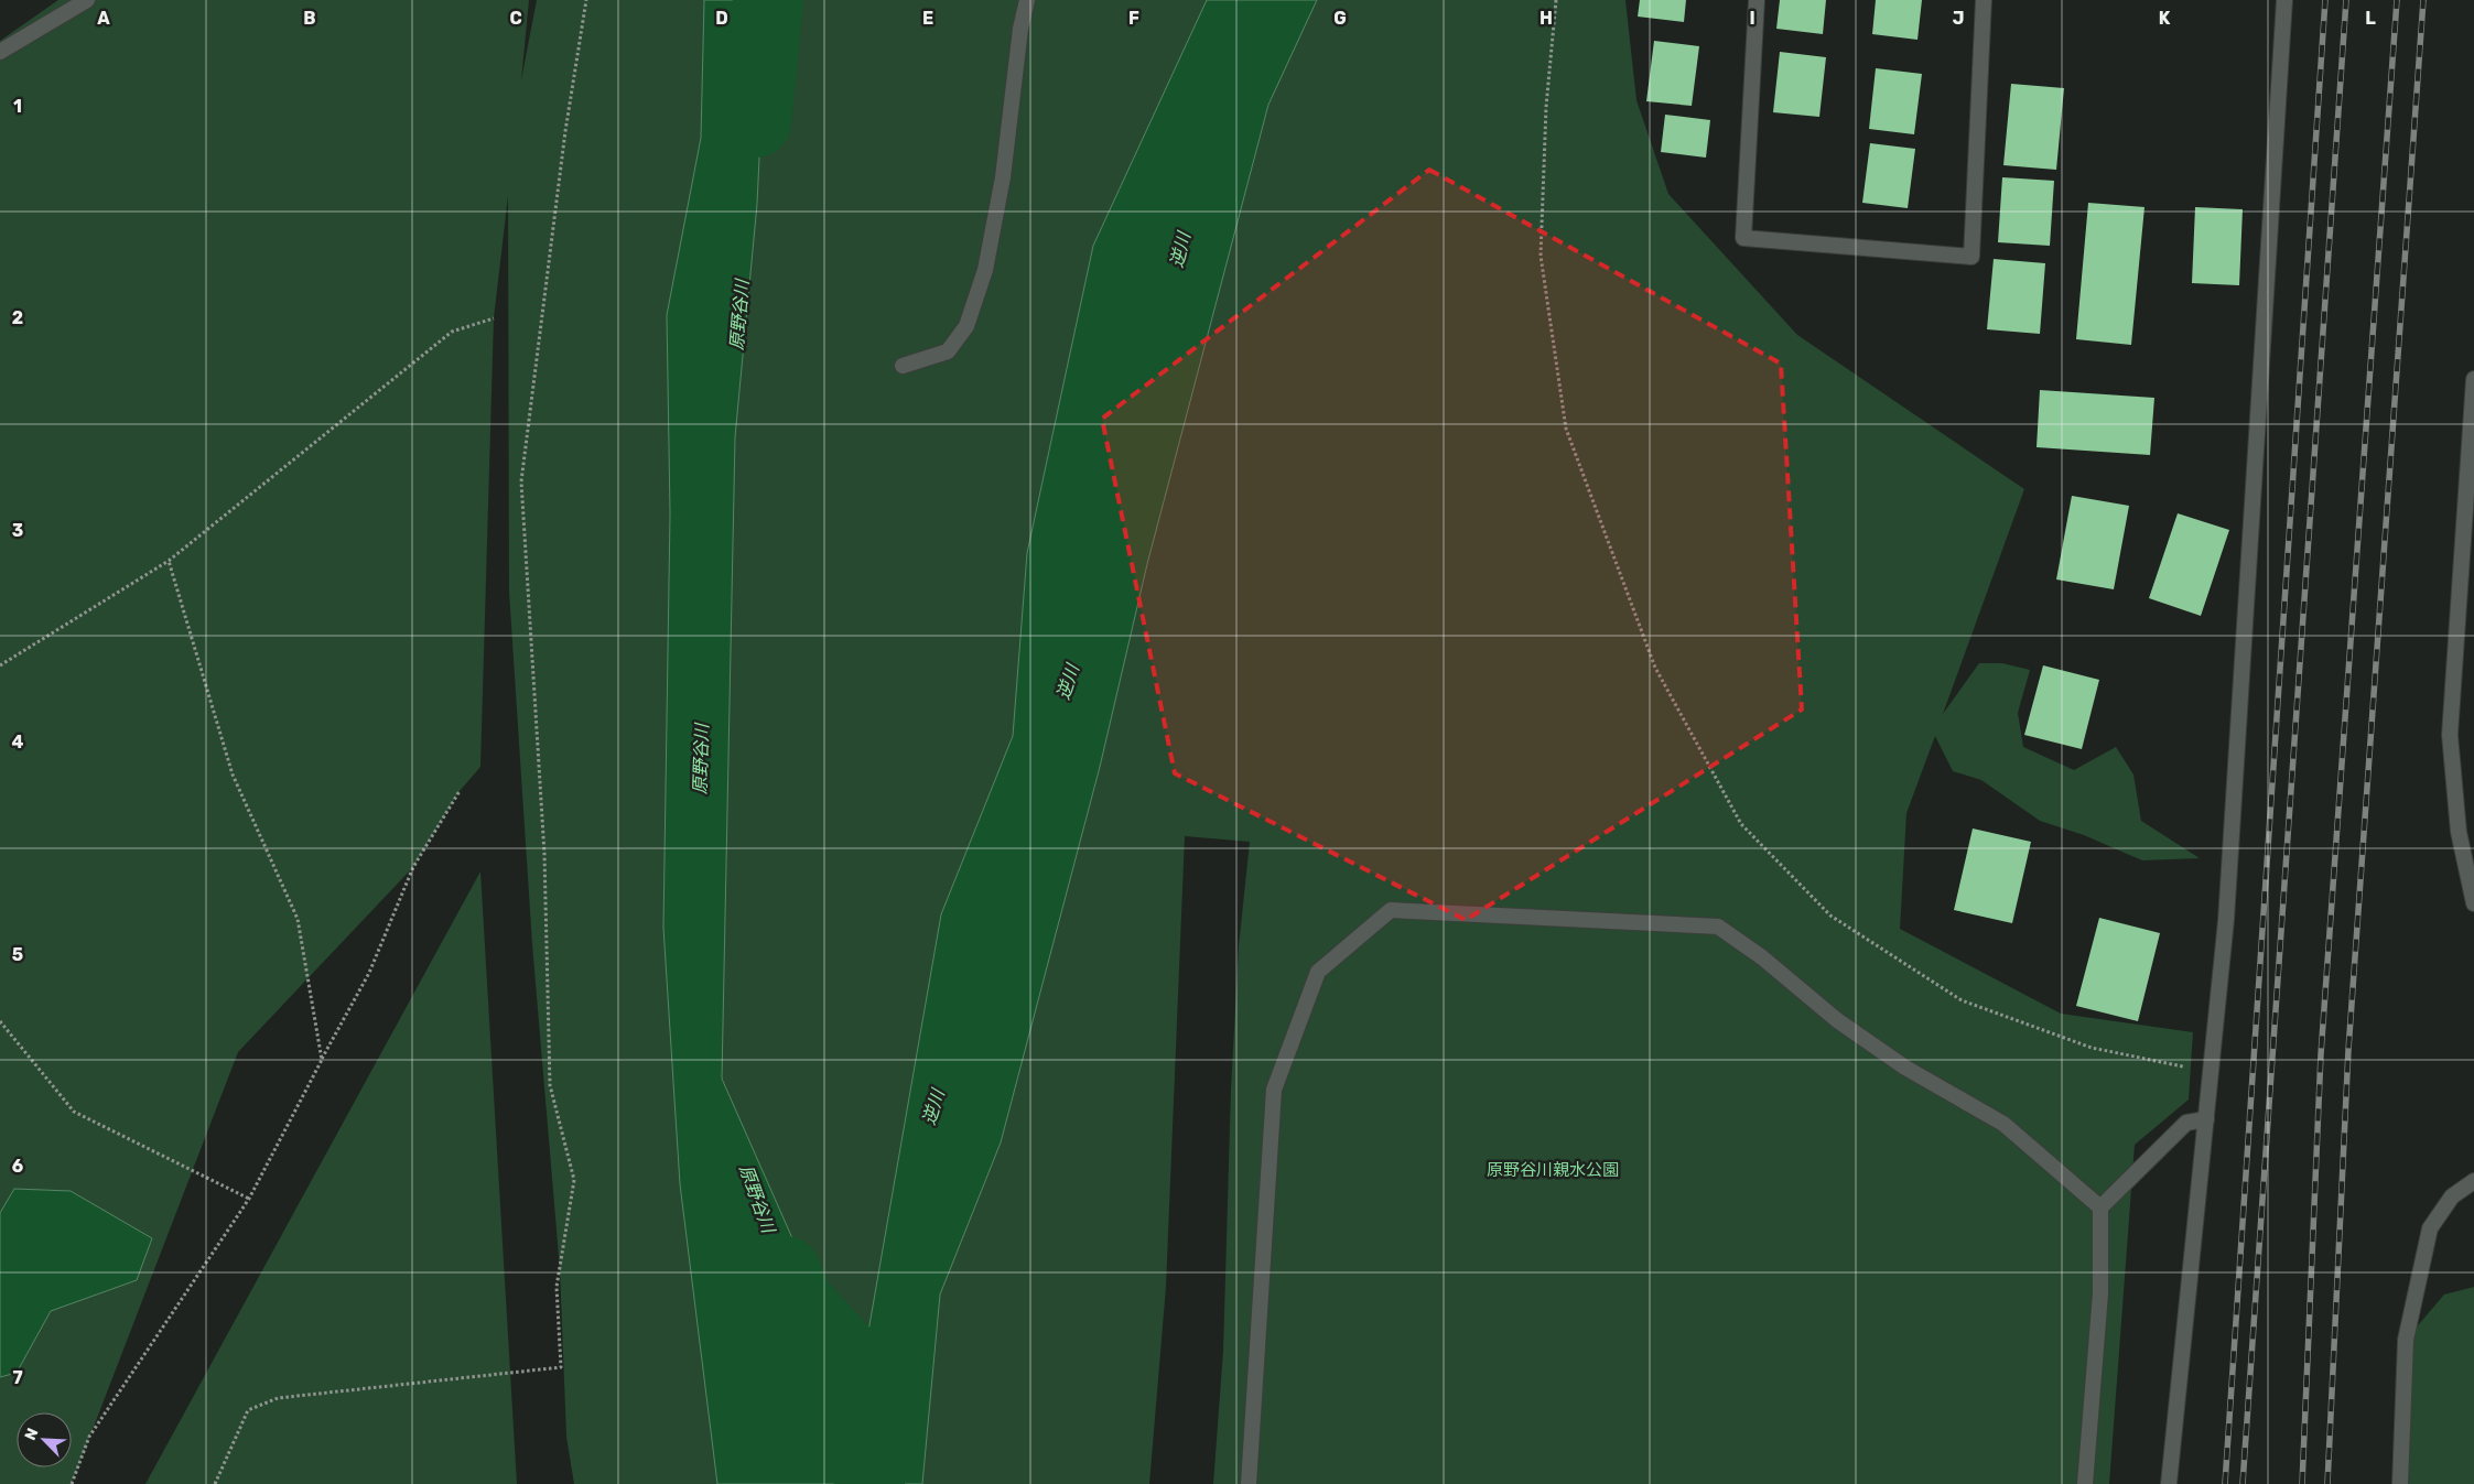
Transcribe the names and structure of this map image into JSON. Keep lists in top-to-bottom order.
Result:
{
  "water": ["逆川", "原野谷川"],
  "parks": ["原野谷川親水公園"],
  "north": "top left",
  "grid": {
    "columns": [
      "A",
      "B",
      "C",
      "D",
      "E",
      "F",
      "G",
      "H",
      "I",
      "J",
      "K",
      "L"
    ],
    "rows": [
      "1",
      "2",
      "3",
      "4",
      "5",
      "6",
      "7"
    ]
  }
}
